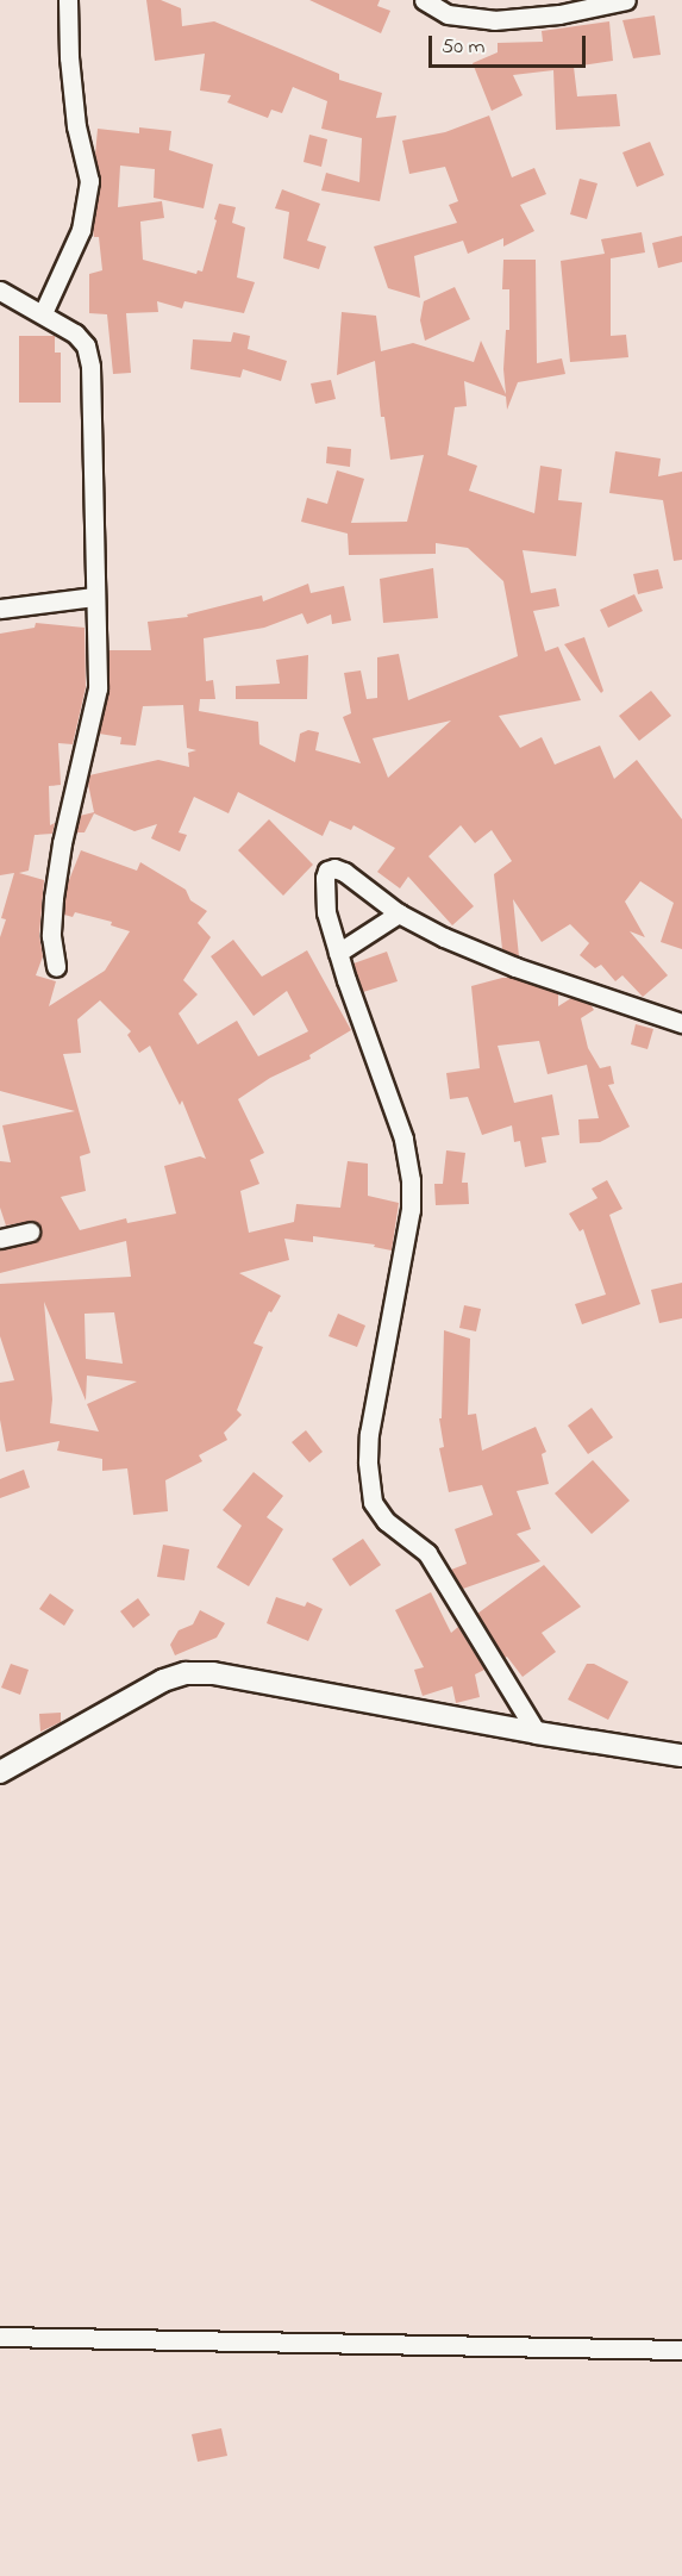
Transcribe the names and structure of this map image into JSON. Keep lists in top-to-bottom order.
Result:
{
  "scale_bar": "50 m"
}
